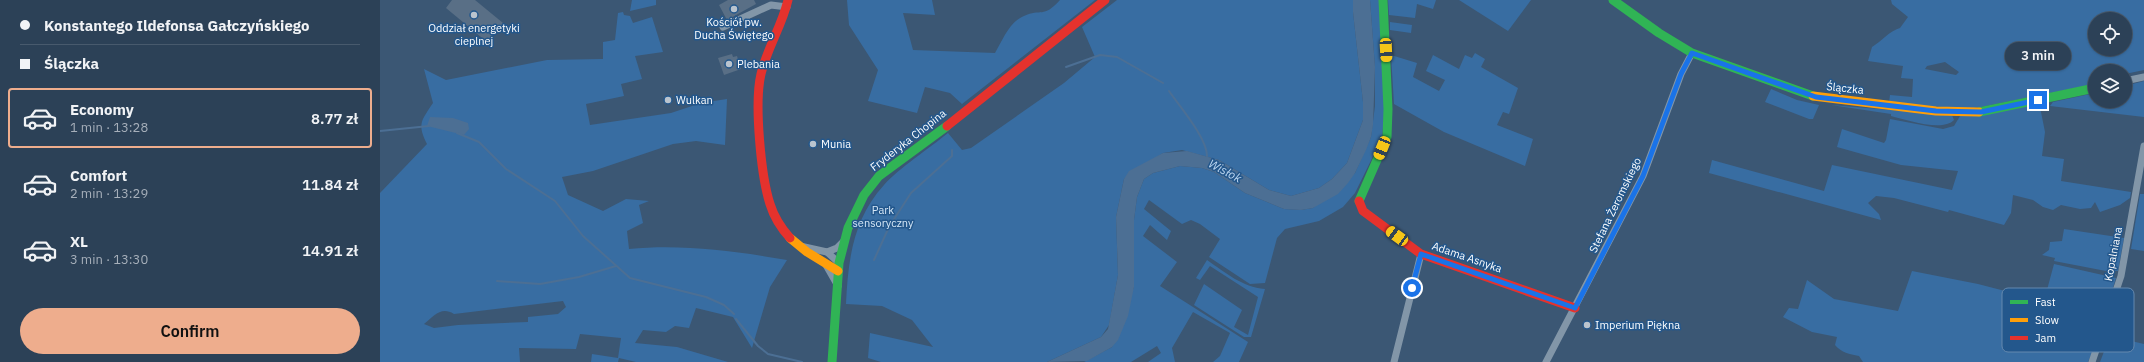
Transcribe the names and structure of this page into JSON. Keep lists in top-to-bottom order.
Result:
{
  "streets": {
    "street": [
      "Ślączka",
      "Fryderyka Chopina",
      "Stefana Żeromskiego",
      "Kopalniana",
      "Adama Asnyka"
    ]
  },
  "crossings": [
    ["Ślączka", "Stefana Żeromskiego"],
    ["Stefana Żeromskiego", "Adama Asnyka"]
  ],
  "water": ["Wisłok"],
  "parks": ["Park sensoryczny"],
  "places": [
    "Kościół pw. Ducha Świętego",
    "Oddział energetyki cieplnej",
    "Plebania",
    "Wulkan",
    "Munia",
    "Imperium Piękna"
  ],
  "legend": ["Fast", "Slow", "Jam"],
  "page": {
    "banner": ["Konstantego Ildefonsa Gałczyńskiego", "Ślączka"],
    "bubble": "3 min",
    "list": [
      {
        "name": "Economy",
        "note": "1 min · 13:28",
        "value": "8.77 zł"
      },
      {
        "name": "Comfort",
        "note": "2 min · 13:29",
        "value": "11.84 zł"
      },
      {
        "name": "XL",
        "note": "3 min · 13:30",
        "value": "14.91 zł"
      }
    ],
    "buttons": "Confirm"
  }
}
